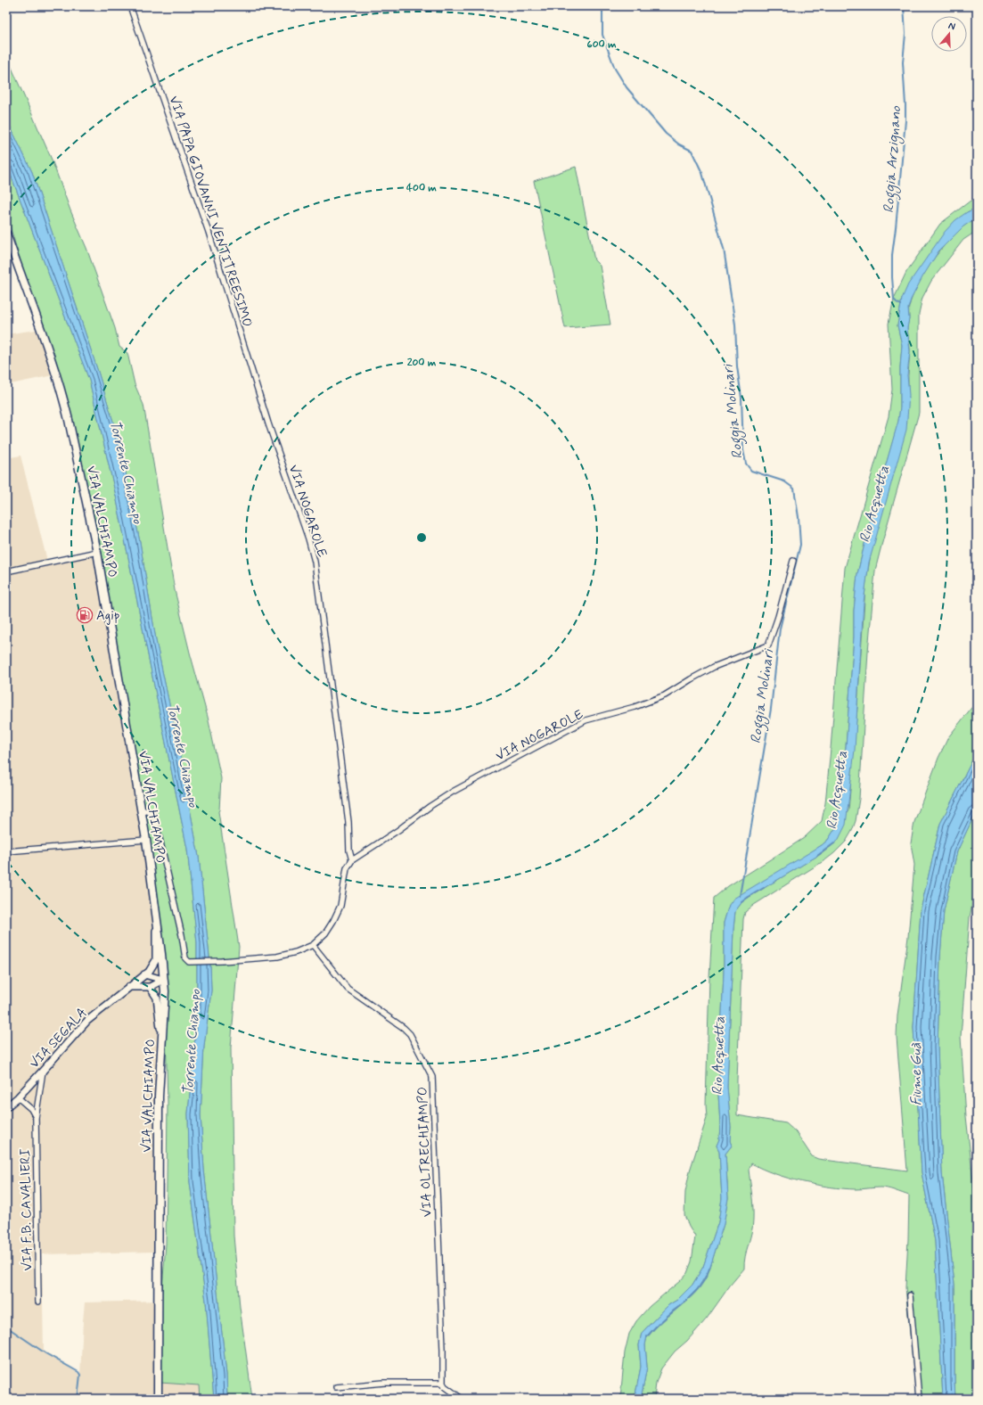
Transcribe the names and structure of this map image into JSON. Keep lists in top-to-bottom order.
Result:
{
  "streets": {
    "main road": ["VIA VALCHIAMPO"],
    "street": [
      "VIA PAPA GIOVANNI VENTITREESIMO",
      "VIA NOGAROLE",
      "VIA SEGALA",
      "VIA OLTRECHIAMPO",
      "VIA F.B. CAVALIERI"
    ]
  },
  "crossings": [
    ["VIA PAPA GIOVANNI VENTITREESIMO", "VIA NOGAROLE"],
    ["VIA VALCHIAMPO", "VIA SEGALA"],
    ["VIA SEGALA", "VIA F.B. CAVALIERI"]
  ],
  "water": [
    "Roggia Arzignano",
    "Roggia Molinari",
    "Torrente Chiampo",
    "Rio Acquetta",
    "Fiume Guà"
  ],
  "places": {
    "fuel station": ["Agip"]
  },
  "north": "top",
  "rings": ["600 m", "400 m", "200 m"]
}
